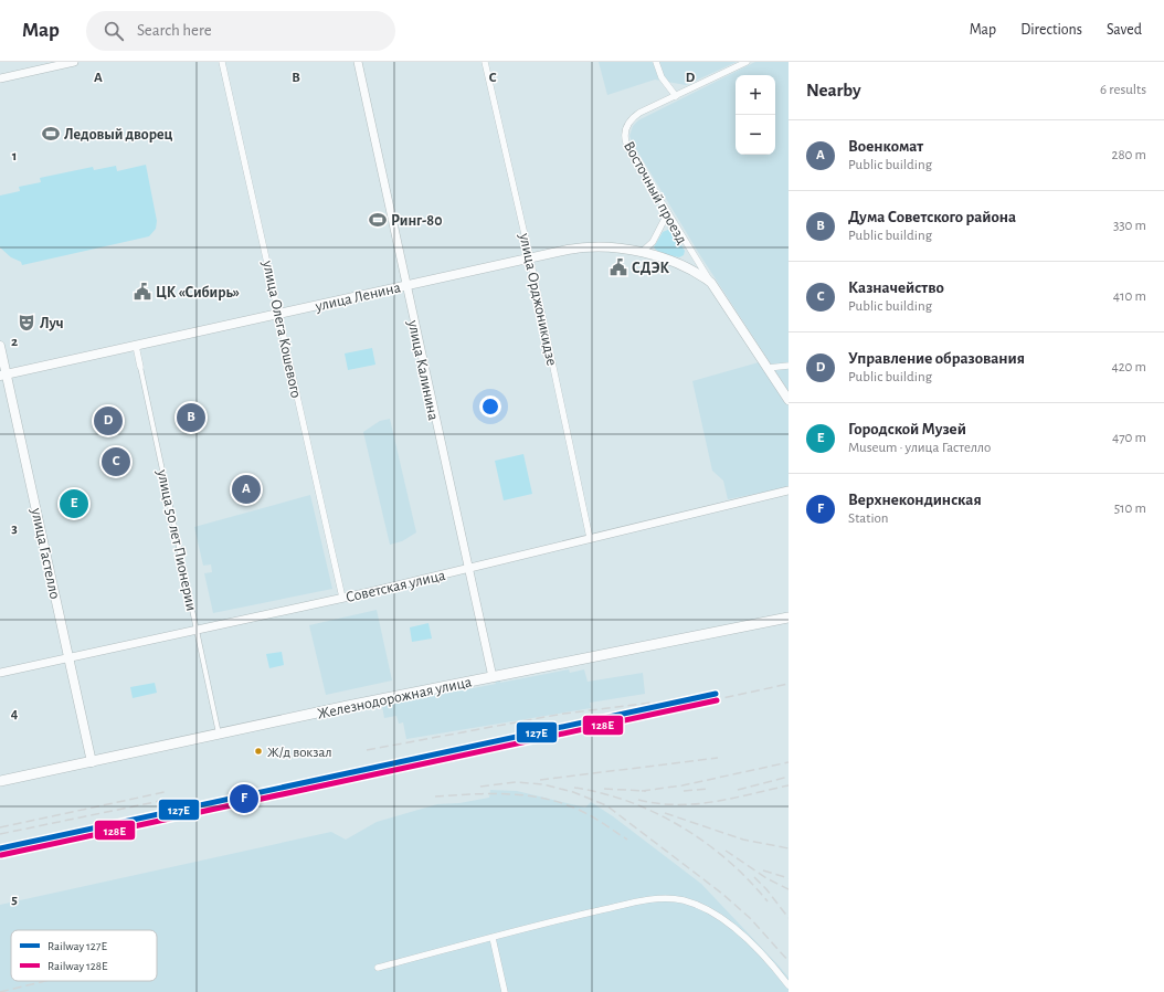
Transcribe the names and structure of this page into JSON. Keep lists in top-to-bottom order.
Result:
{
  "streets": {
    "main road": ["улица Ленина", "улица Гастелло", "Железнодорожная улица"],
    "street": [
      "Восточный проезд",
      "улица Орджоникидзе",
      "улица Олега Кошевого",
      "улица Калинина",
      "улица 50 лет Пионерии",
      "Советская улица"
    ]
  },
  "crossings": [
    ["Восточный проезд", "улица Ленина"],
    ["улица Ленина", "улица Орджоникидзе"],
    ["улица Ленина", "улица Олега Кошевого"],
    ["улица Ленина", "улица Калинина"],
    ["улица Ленина", "улица 50 лет Пионерии"],
    ["улица Ленина", "улица Гастелло"],
    ["улица Орджоникидзе", "Советская улица"],
    ["улица Олега Кошевого", "Советская улица"],
    ["улица Калинина", "Советская улица"],
    ["улица Калинина", "Железнодорожная улица"],
    ["улица 50 лет Пионерии", "Советская улица"],
    ["улица 50 лет Пионерии", "Железнодорожная улица"],
    ["улица Гастелло", "Советская улица"],
    ["улица Гастелло", "Железнодорожная улица"]
  ],
  "places": {
    "sports": ["Ледовый дворец", "Ринг-80"],
    "public building": ["СДЭК", "ЦК «Сибирь»"],
    "theatre": ["Луч"],
    "other": ["Ж/д вокзал"]
  },
  "lines": ["rail line 127Е", "rail line 128Е"],
  "legend": ["Railway 127Е", "Railway 128Е"],
  "page": {
    "header": "Map",
    "search": "Search here",
    "nav": ["Map", "Directions", "Saved"],
    "heading": ["Nearby", "6 results"],
    "map_buttons": ["+", "−"],
    "list": [
      {
        "mark": "A",
        "name": "Военкомат",
        "note": "Public building",
        "value": "280 m"
      },
      {
        "mark": "B",
        "name": "Дума Советского района",
        "note": "Public building",
        "value": "330 m"
      },
      {
        "mark": "C",
        "name": "Казначейство",
        "note": "Public building",
        "value": "410 m"
      },
      {
        "mark": "D",
        "name": "Управление образования",
        "note": "Public building",
        "value": "420 m"
      },
      {
        "mark": "E",
        "name": "Городской Музей",
        "note": "Museum · улица Гастелло",
        "value": "470 m"
      },
      {
        "mark": "F",
        "name": "Верхнекондинская",
        "note": "Station",
        "value": "510 m"
      }
    ],
    "pins": [
      "B",
      "D",
      "C",
      "A",
      "E",
      "F"
    ]
  },
  "grid": {
    "columns": [
      "A",
      "B",
      "C",
      "D"
    ],
    "rows": [
      "1",
      "2",
      "3",
      "4",
      "5"
    ]
  }
}
